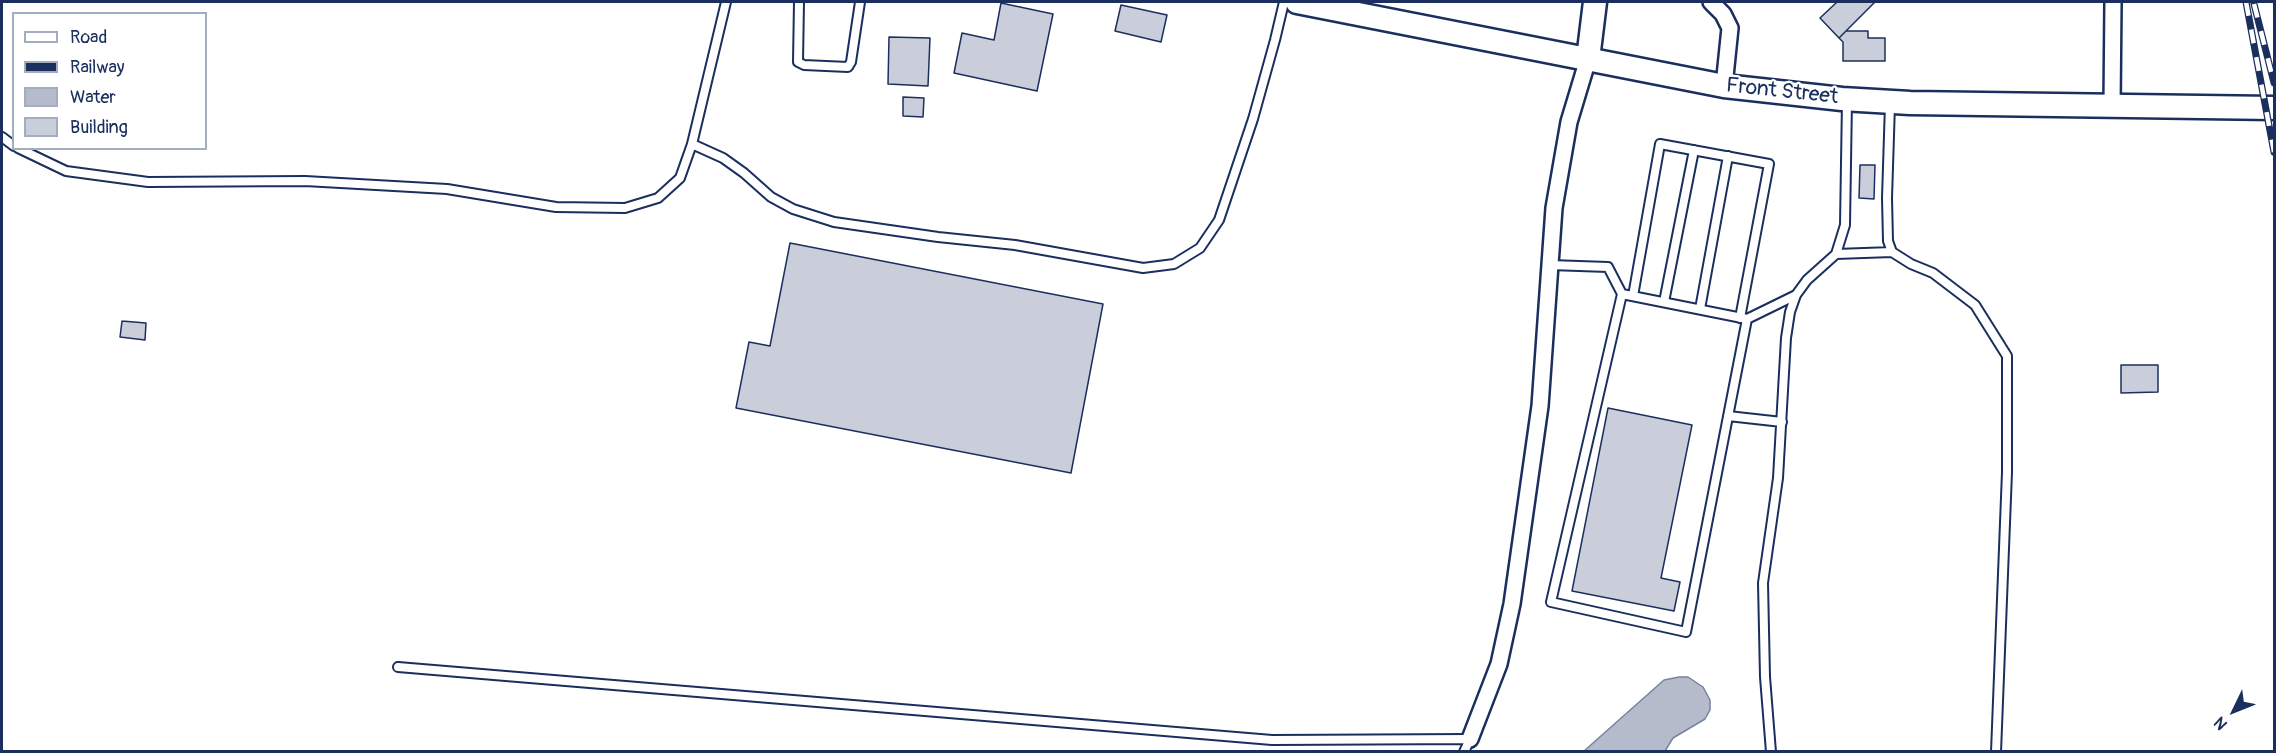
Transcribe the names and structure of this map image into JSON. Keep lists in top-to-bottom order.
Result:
{
  "streets": {
    "street": ["Front Street"]
  },
  "legend": [
    "Road",
    "Railway",
    "Water",
    "Building"
  ],
  "north": "bottom left"
}
